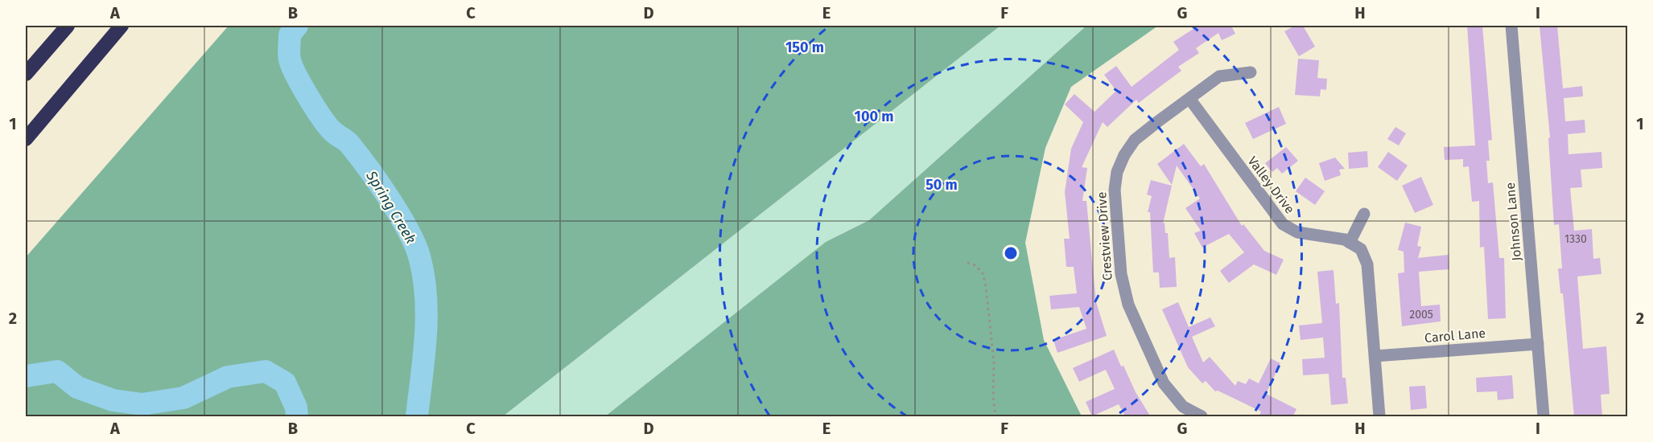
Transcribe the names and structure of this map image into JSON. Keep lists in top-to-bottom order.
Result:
{
  "streets": {
    "street": [
      "Valley Drive",
      "Johnson Lane",
      "Crestview Drive",
      "Carol Lane"
    ]
  },
  "crossings": [
    ["Valley Drive", "Crestview Drive"],
    ["Johnson Lane", "Carol Lane"]
  ],
  "water": ["Spring Creek"],
  "house_numbers": ["1330", "2005"],
  "grid": {
    "columns": [
      "A",
      "B",
      "C",
      "D",
      "E",
      "F",
      "G",
      "H",
      "I"
    ],
    "rows": ["1", "2"]
  },
  "rings": ["150 m", "100 m", "50 m"]
}
